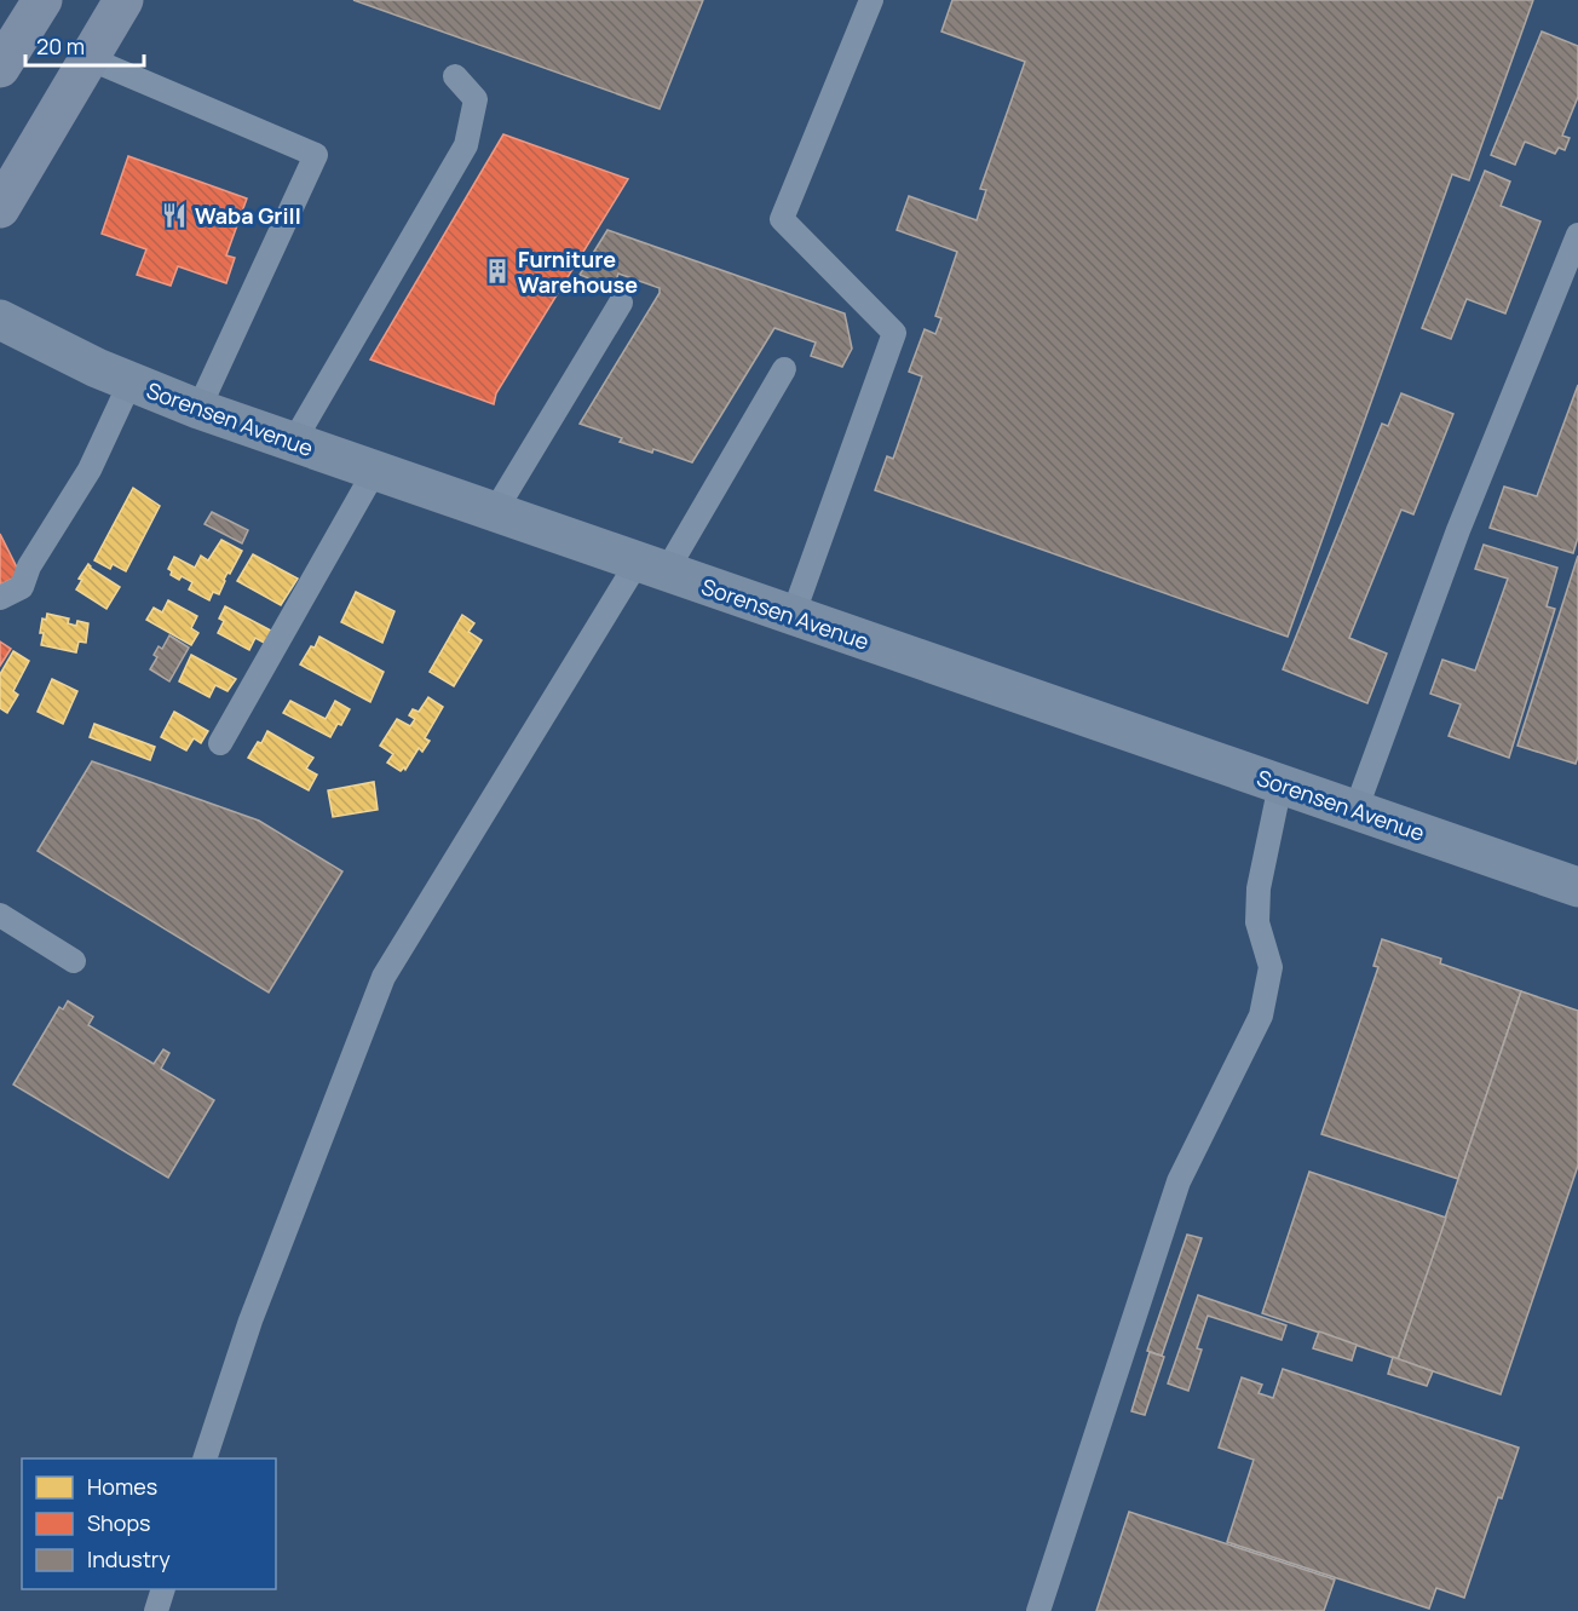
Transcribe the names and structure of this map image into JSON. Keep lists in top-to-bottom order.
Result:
{
  "streets": {
    "street": ["Sorensen Avenue"]
  },
  "places": {
    "restaurant": ["Waba Grill"],
    "building": ["Furniture Warehouse"]
  },
  "legend": ["Homes", "Shops", "Industry"],
  "scale_bar": "20 m"
}
